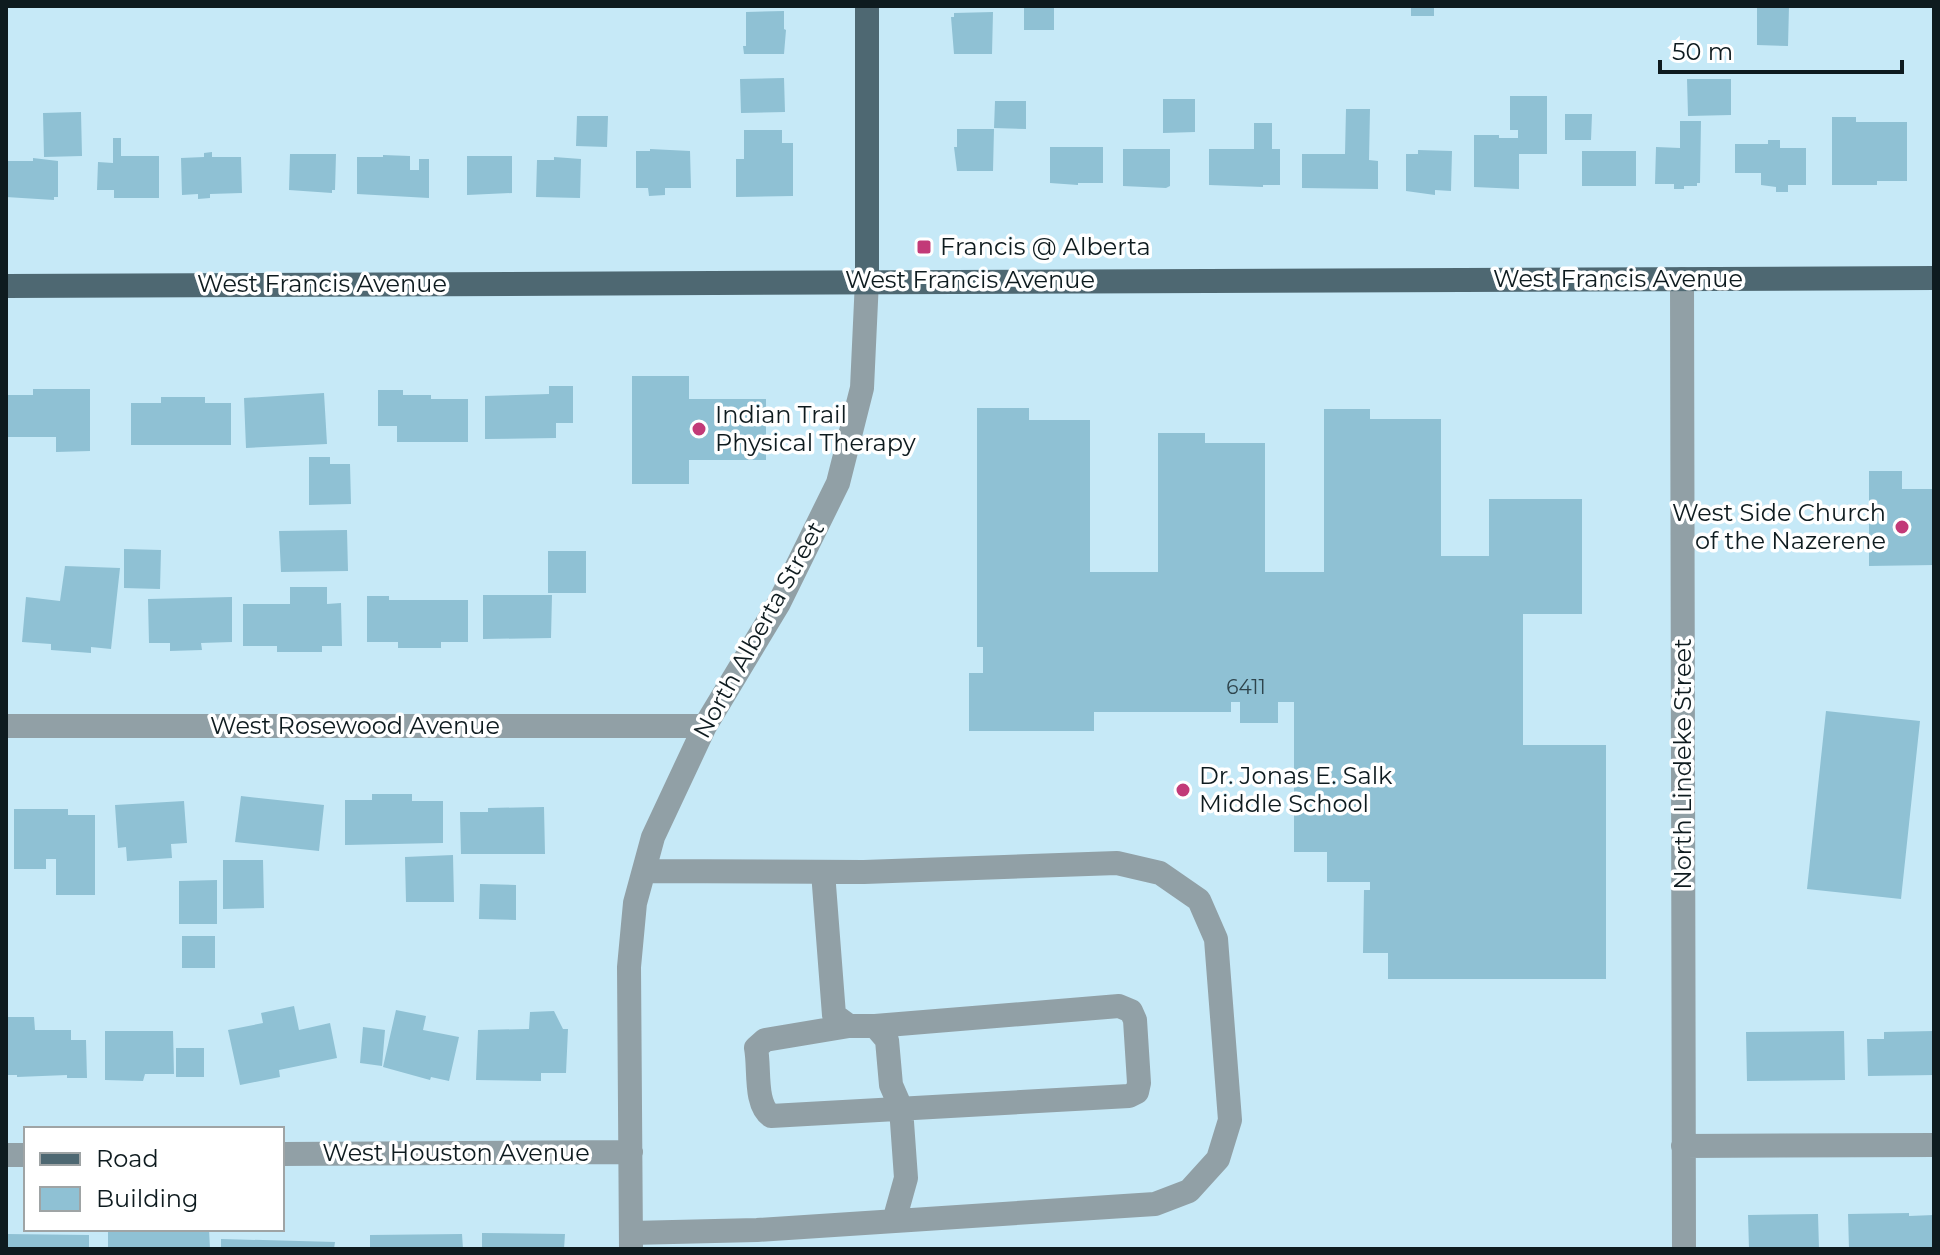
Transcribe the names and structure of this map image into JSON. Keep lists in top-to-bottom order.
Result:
{
  "streets": {
    "main road": ["West Francis Avenue", "North Alberta Street"],
    "street": ["West Rosewood Avenue", "North Lindeke Street", "West Houston Avenue"]
  },
  "crossings": [
    ["West Francis Avenue", "North Alberta Street"],
    ["West Francis Avenue", "North Lindeke Street"],
    ["North Alberta Street", "West Rosewood Avenue"],
    ["North Alberta Street", "West Houston Avenue"]
  ],
  "places": {
    "transit": ["Francis @ Alberta"],
    "other": ["Indian Trail Physical Therapy", "West Side Church of the Nazerene", "Dr. Jonas E. Salk Middle School"]
  },
  "house_numbers": ["6411"],
  "legend": ["Road", "Building"],
  "scale_bar": "50 m"
}
